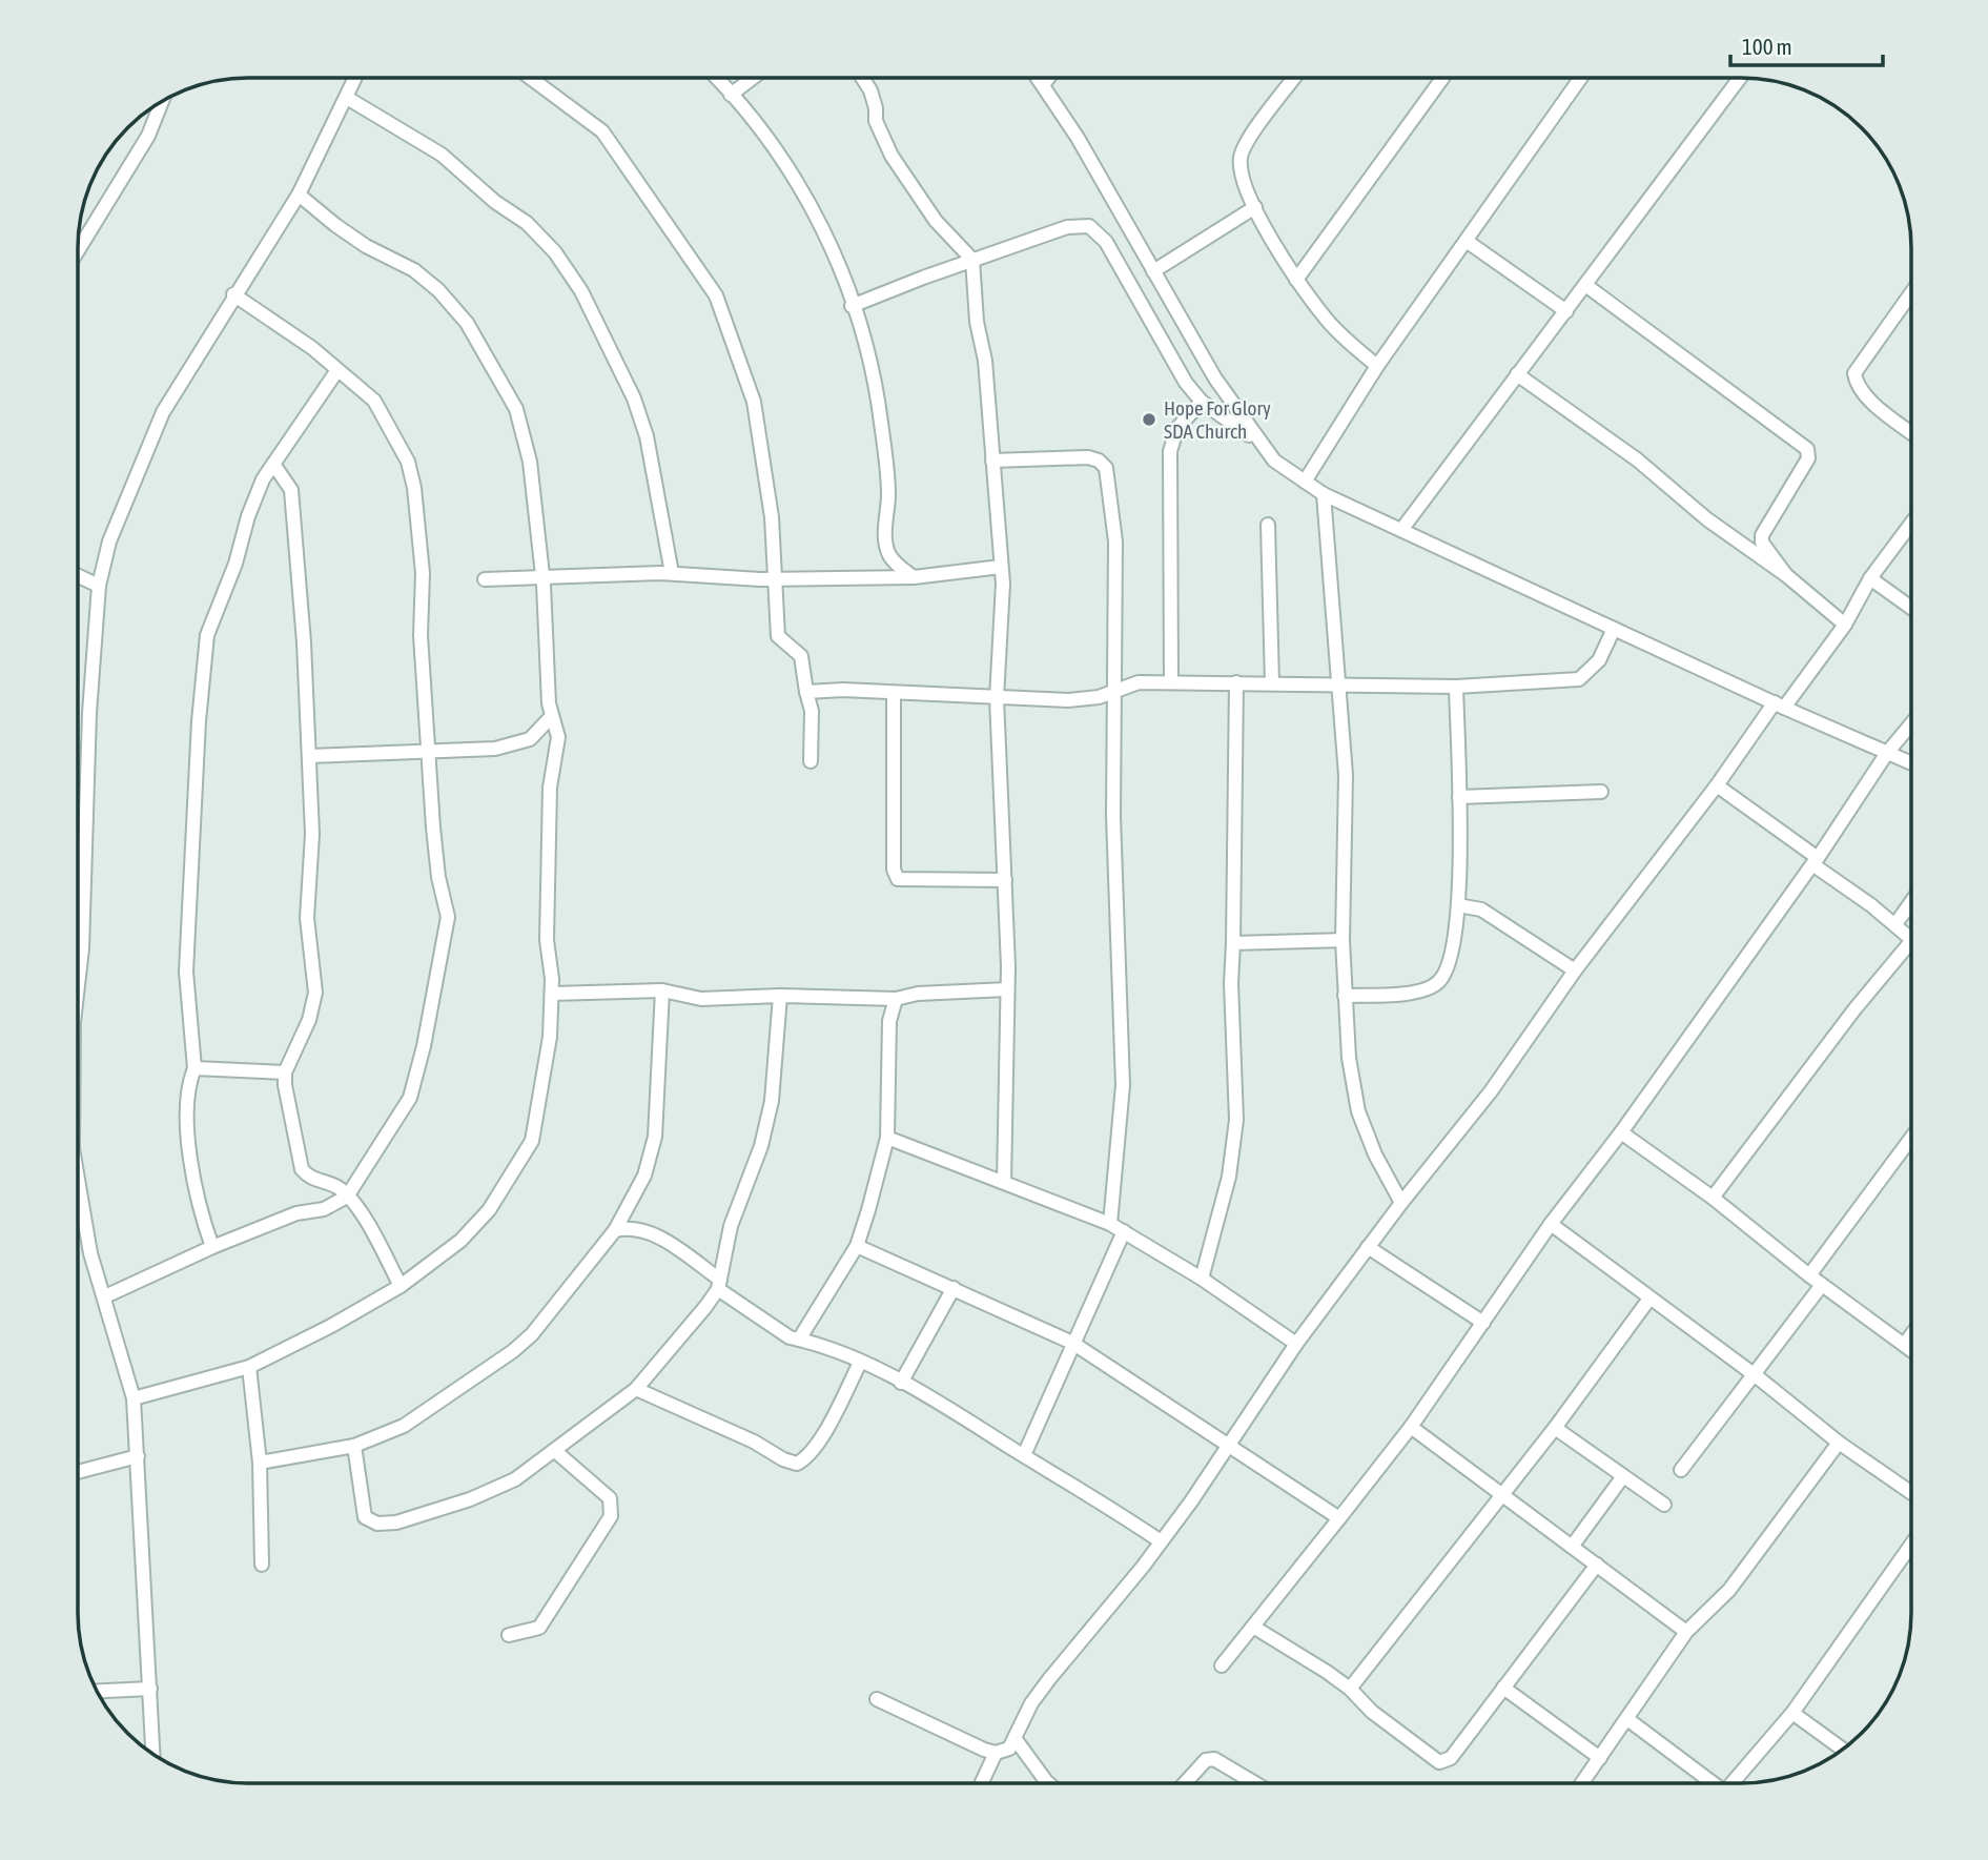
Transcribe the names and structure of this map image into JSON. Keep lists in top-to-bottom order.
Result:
{
  "places": ["Hope For Glory SDA Church"],
  "scale_bar": "100 m"
}
